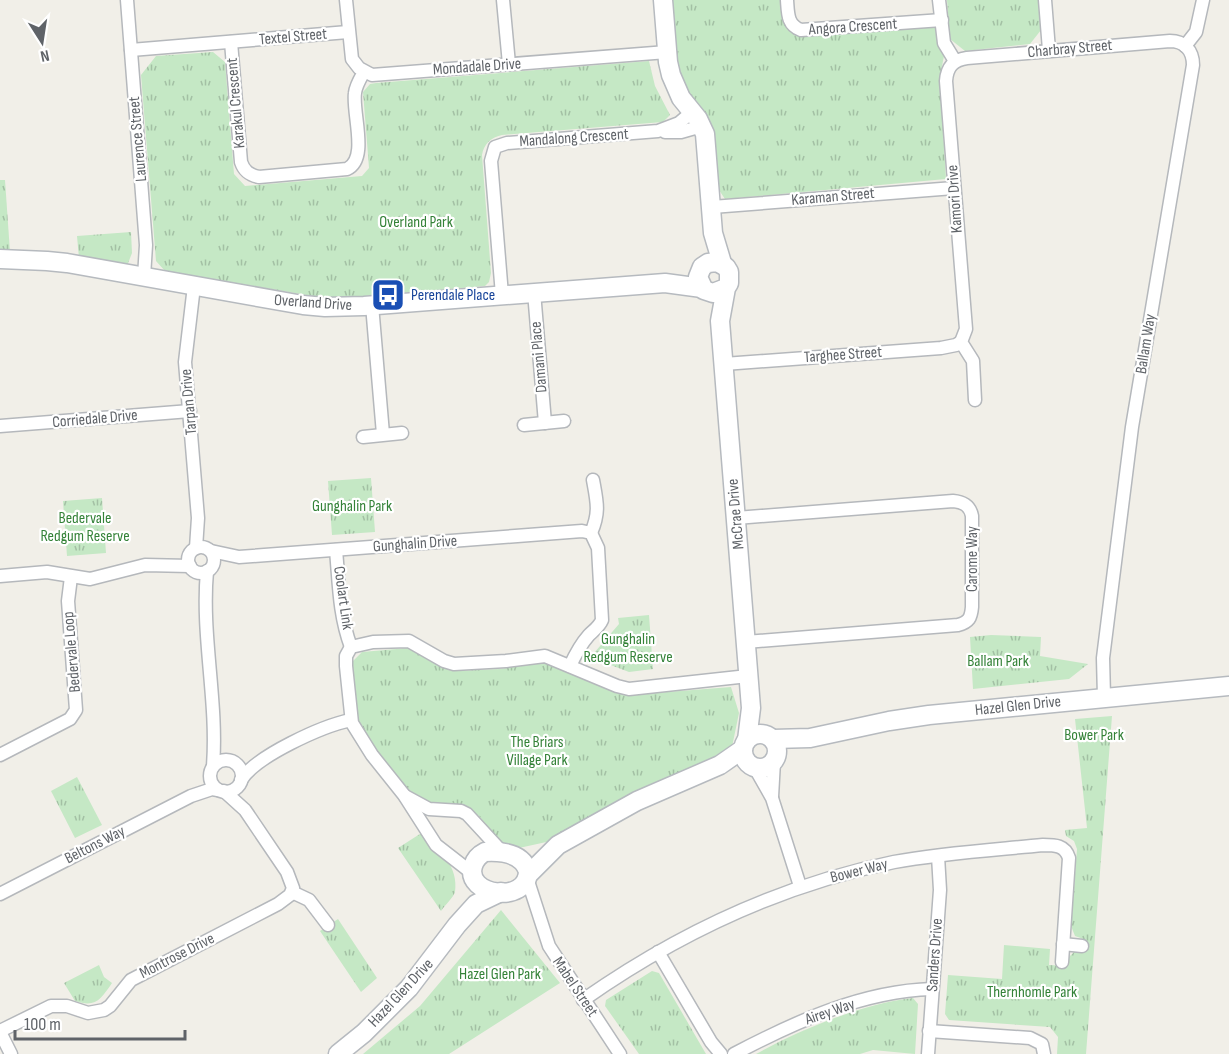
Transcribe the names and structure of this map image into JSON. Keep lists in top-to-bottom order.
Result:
{
  "streets": {
    "street": [
      "Angora Crescent",
      "Textel Street",
      "Charbray Street",
      "Mondadale Drive",
      "Karakul Crescent",
      "Mandalong Crescent",
      "Laurence Street",
      "Karaman Street",
      "Kamori Drive",
      "Overland Drive",
      "Ballam Way",
      "Targhee Street",
      "Damani Place",
      "Tarpan Drive",
      "Corriedale Drive",
      "McCrae Drive",
      "Gunghalin Drive",
      "Carome Way",
      "Coolart Link",
      "Bedervale Loop",
      "Hazel Glen Drive",
      "Beltons Way",
      "Bower Way",
      "Sanders Drive",
      "Montrose Drive",
      "Mabel Street",
      "Airey Way"
    ]
  },
  "crossings": [
    ["Textel Street", "Karakul Crescent"],
    ["Textel Street", "Laurence Street"],
    ["Charbray Street", "Kamori Drive"],
    ["Charbray Street", "Ballam Way"],
    ["Mondadale Drive", "Karakul Crescent"],
    ["Mandalong Crescent", "Overland Drive"],
    ["Laurence Street", "Overland Drive"],
    ["Karaman Street", "Kamori Drive"],
    ["Kamori Drive", "Targhee Street"],
    ["Overland Drive", "Damani Place"],
    ["Overland Drive", "Tarpan Drive"],
    ["Overland Drive", "McCrae Drive"],
    ["Ballam Way", "Hazel Glen Drive"],
    ["Targhee Street", "McCrae Drive"],
    ["Tarpan Drive", "Corriedale Drive"],
    ["Tarpan Drive", "Gunghalin Drive"],
    ["McCrae Drive", "Carome Way"],
    ["McCrae Drive", "Hazel Glen Drive"],
    ["Gunghalin Drive", "Coolart Link"],
    ["Hazel Glen Drive", "Mabel Street"],
    ["Bower Way", "Sanders Drive"],
    ["Bower Way", "Mabel Street"],
    ["Sanders Drive", "Airey Way"]
  ],
  "parks": [
    "Overland Park",
    "Gunghalin Park",
    "Bedervale Redgum Reserve",
    "Gunghalin Redgum Reserve",
    "Ballam Park",
    "Bower Park",
    "The Briars Village Park",
    "Hazel Glen Park",
    "Thernhomle Park"
  ],
  "places": {
    "bus stop": ["Perendale Place"]
  },
  "scale_bar": "100 m",
  "north": "bottom"
}
